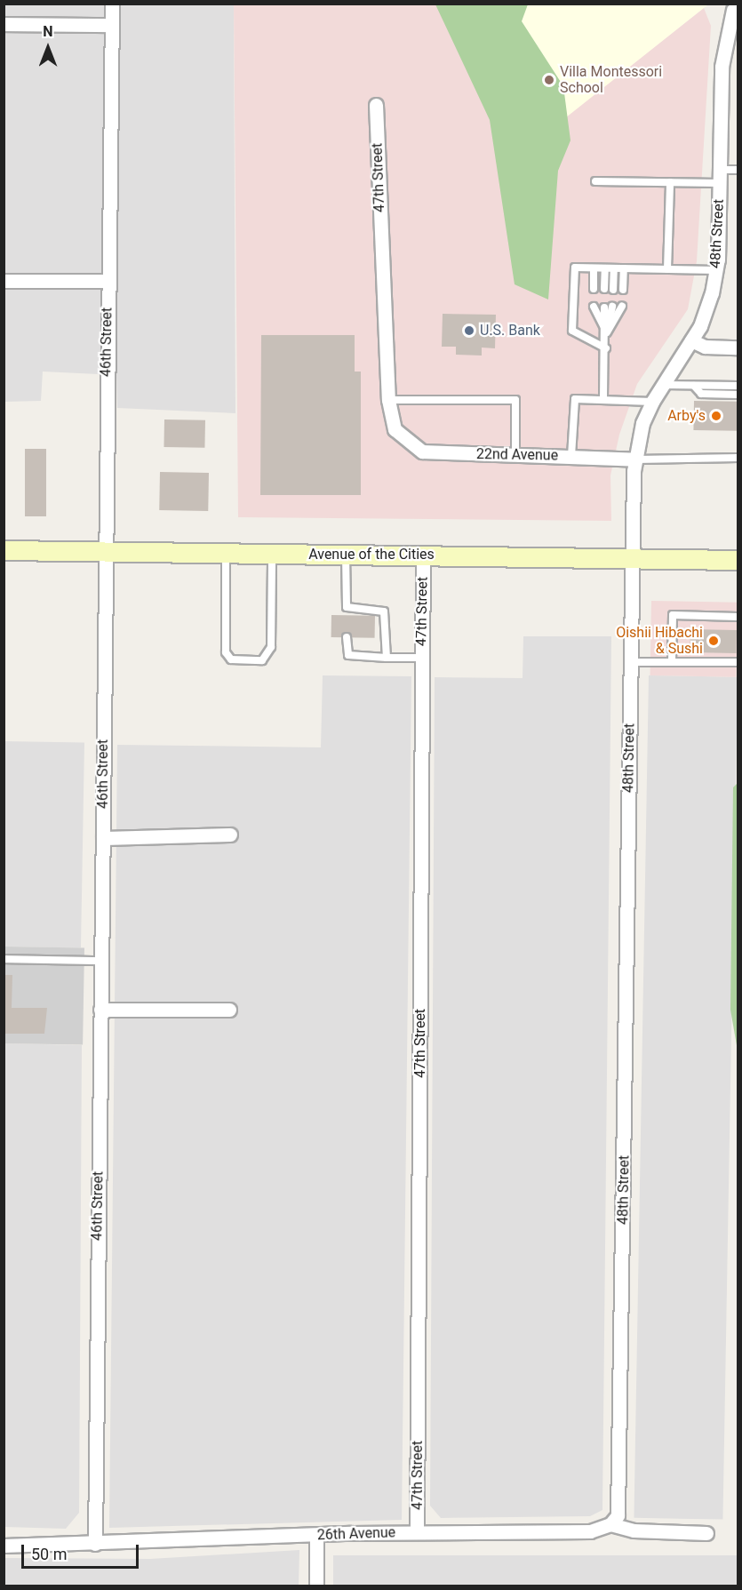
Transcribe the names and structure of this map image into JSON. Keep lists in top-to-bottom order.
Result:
{
  "streets": {
    "main road": ["Avenue of the Cities"],
    "street": [
      "47th Street",
      "48th Street",
      "46th Street",
      "22nd Avenue",
      "26th Avenue"
    ]
  },
  "crossings": [
    ["47th Street", "22nd Avenue"],
    ["47th Street", "Avenue of the Cities"],
    ["47th Street", "26th Avenue"],
    ["48th Street", "22nd Avenue"],
    ["48th Street", "Avenue of the Cities"],
    ["48th Street", "26th Avenue"],
    ["46th Street", "Avenue of the Cities"],
    ["46th Street", "26th Avenue"]
  ],
  "places": [
    "Villa Montessori School",
    "U.S. Bank",
    "Arby's",
    "Oishii Hibachi & Sushi"
  ],
  "scale_bar": "50 m",
  "north": "top"
}
